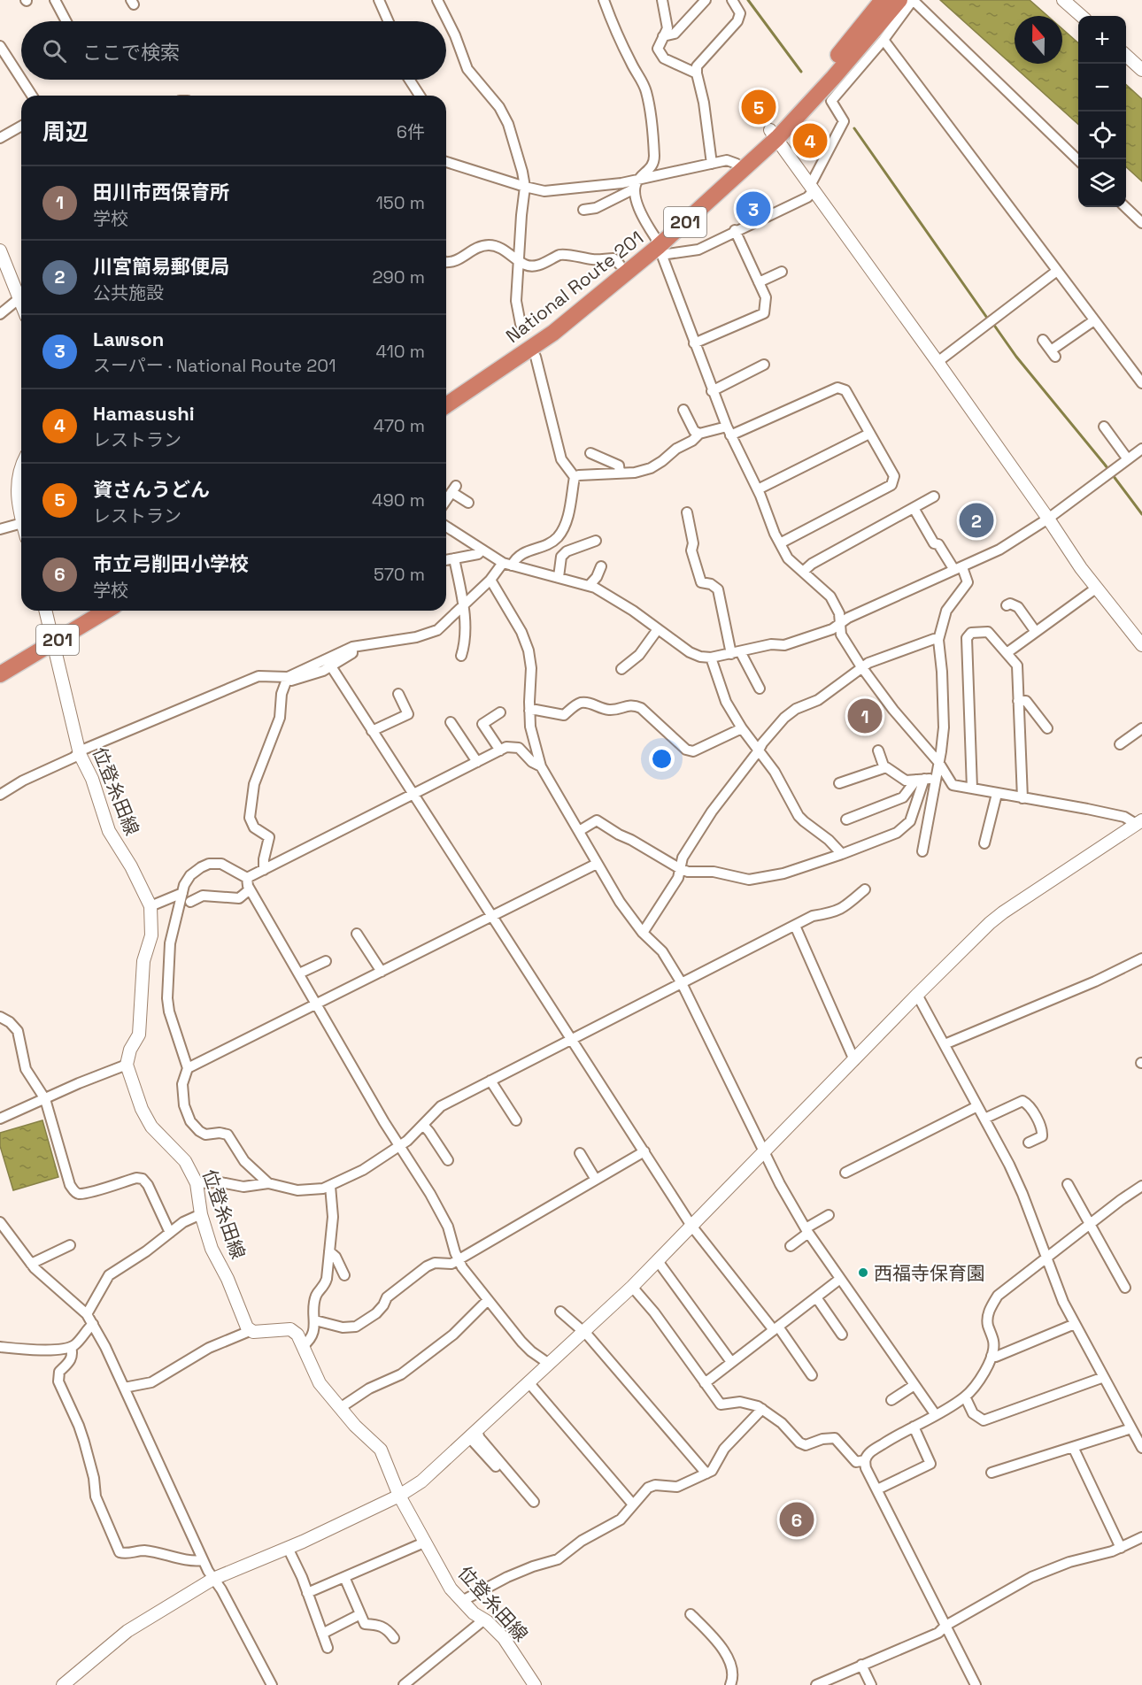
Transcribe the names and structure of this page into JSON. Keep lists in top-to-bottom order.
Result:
{
  "streets": {
    "highway": ["201", "National Route 201"],
    "street": ["位登糸田線"]
  },
  "crossings": [
    ["201", "位登糸田線"]
  ],
  "places": ["西福寺保育園"],
  "north": "top",
  "page": {
    "map_buttons": ["+", "−"],
    "search": "ここで検索",
    "pins": [
      "5",
      "4",
      "3",
      "2",
      "1",
      "6"
    ],
    "heading": ["周辺", "6件"],
    "list": [
      {
        "mark": "1",
        "name": "田川市西保育所",
        "note": "学校",
        "value": "150 m"
      },
      {
        "mark": "2",
        "name": "川宮簡易郵便局",
        "note": "公共施設",
        "value": "290 m"
      },
      {
        "mark": "3",
        "name": "Lawson",
        "note": "スーパー · National Route 201",
        "value": "410 m"
      },
      {
        "mark": "4",
        "name": "Hamasushi",
        "note": "レストラン",
        "value": "470 m"
      },
      {
        "mark": "5",
        "name": "資さんうどん",
        "note": "レストラン",
        "value": "490 m"
      },
      {
        "mark": "6",
        "name": "市立弓削田小学校",
        "note": "学校",
        "value": "570 m"
      }
    ]
  }
}
